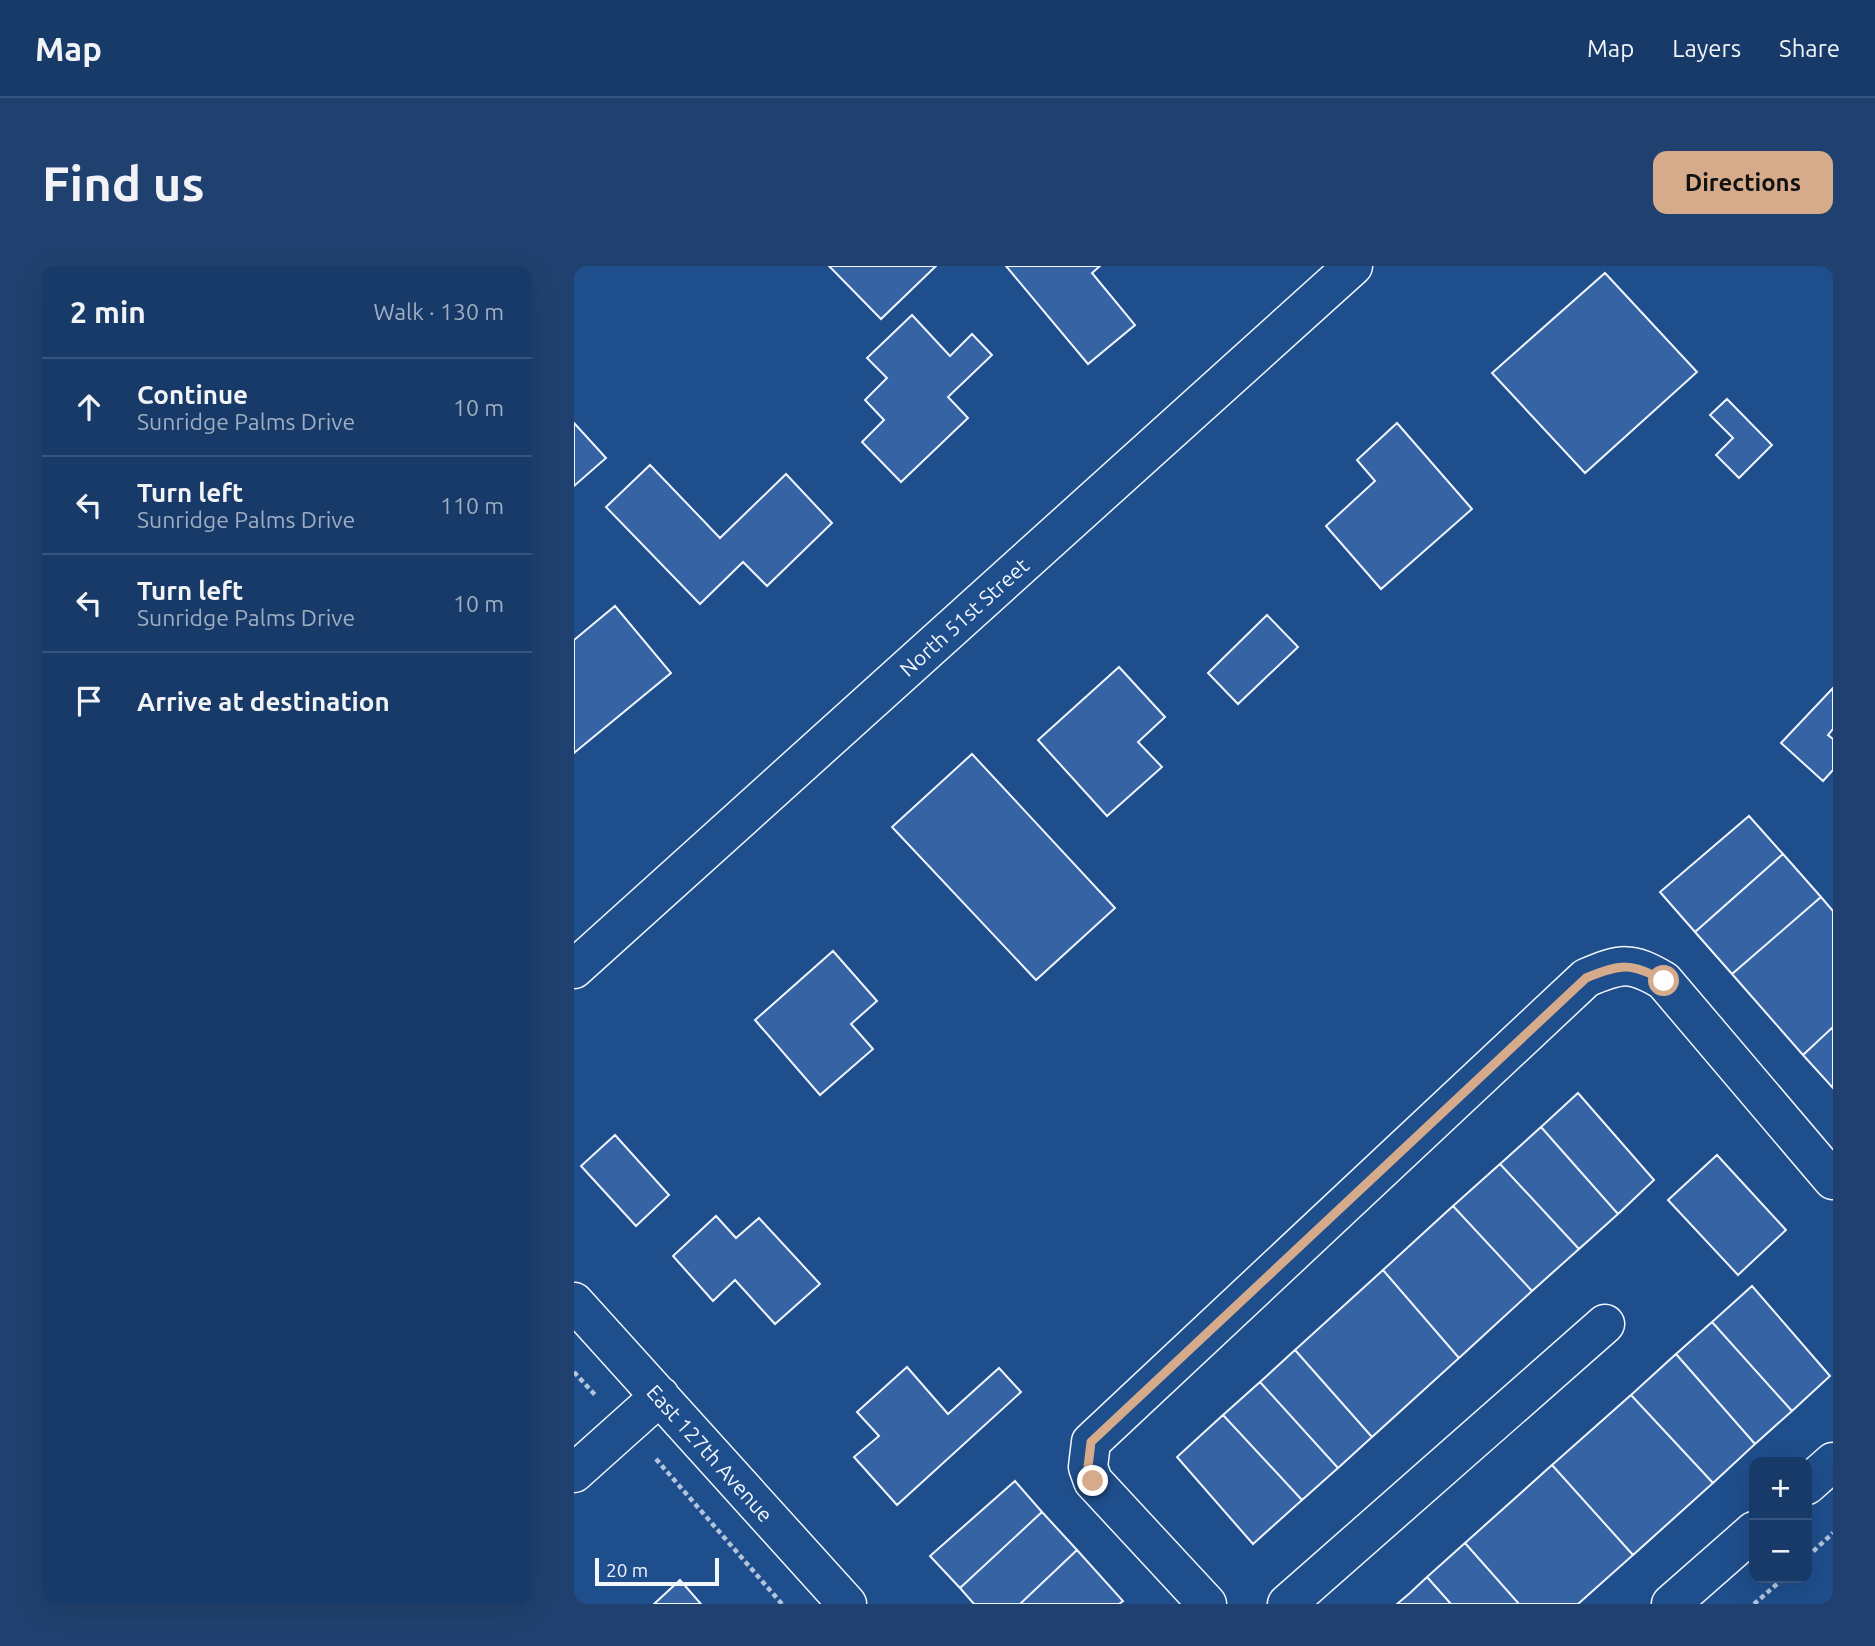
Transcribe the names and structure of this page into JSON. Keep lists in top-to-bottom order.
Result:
{
  "streets": {
    "street": ["North 51st Street", "East 127th Avenue"]
  },
  "scale_bar": "20 m",
  "page": {
    "header": "Map",
    "nav": ["Map", "Layers", "Share"],
    "buttons": "Directions",
    "title": "Find us",
    "heading": ["2 min", "Walk · 130 m"],
    "list": [
      ["Continue", "Sunridge Palms Drive", "10 m"],
      ["Turn left", "Sunridge Palms Drive", "110 m"],
      ["Turn left", "Sunridge Palms Drive", "10 m"],
      "Arrive at destination"
    ],
    "map_buttons": ["+", "−"],
    "scale": "20 m"
  }
}
